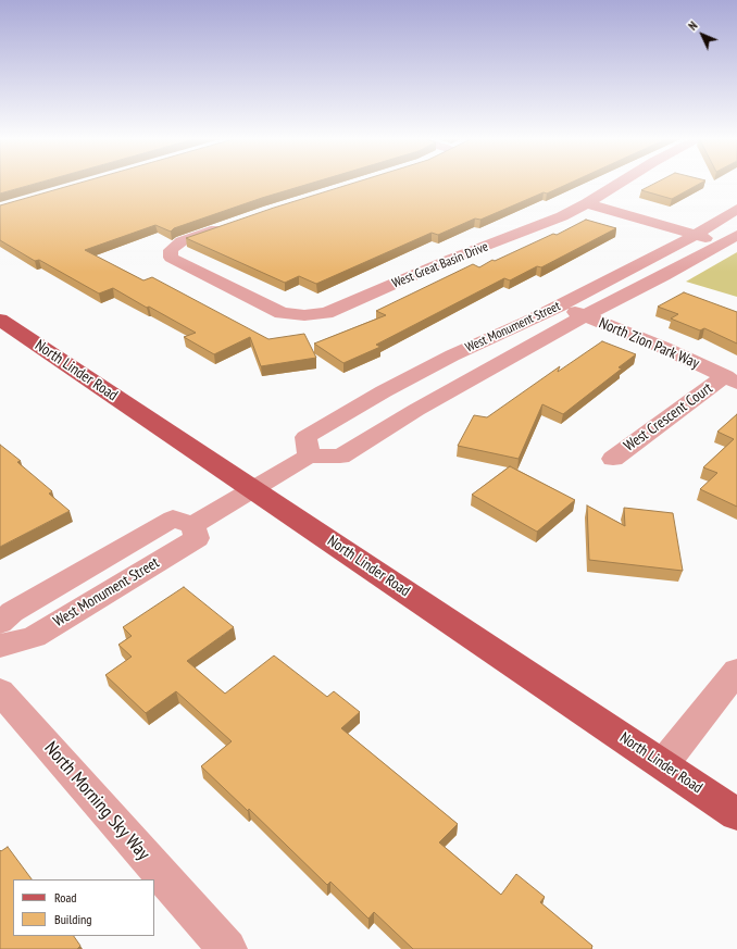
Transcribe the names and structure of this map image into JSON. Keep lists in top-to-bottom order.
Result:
{
  "streets": {
    "main road": ["North Linder Road"],
    "street": [
      "West Great Basin Drive",
      "West Monument Street",
      "North Zion Park Way",
      "West Crescent Court",
      "North Morning Sky Way"
    ]
  },
  "crossings": [
    ["West Monument Street", "North Zion Park Way"],
    ["West Monument Street", "North Linder Road"],
    ["North Zion Park Way", "West Crescent Court"]
  ],
  "legend": ["Road", "Building"],
  "north": "top left"
}
